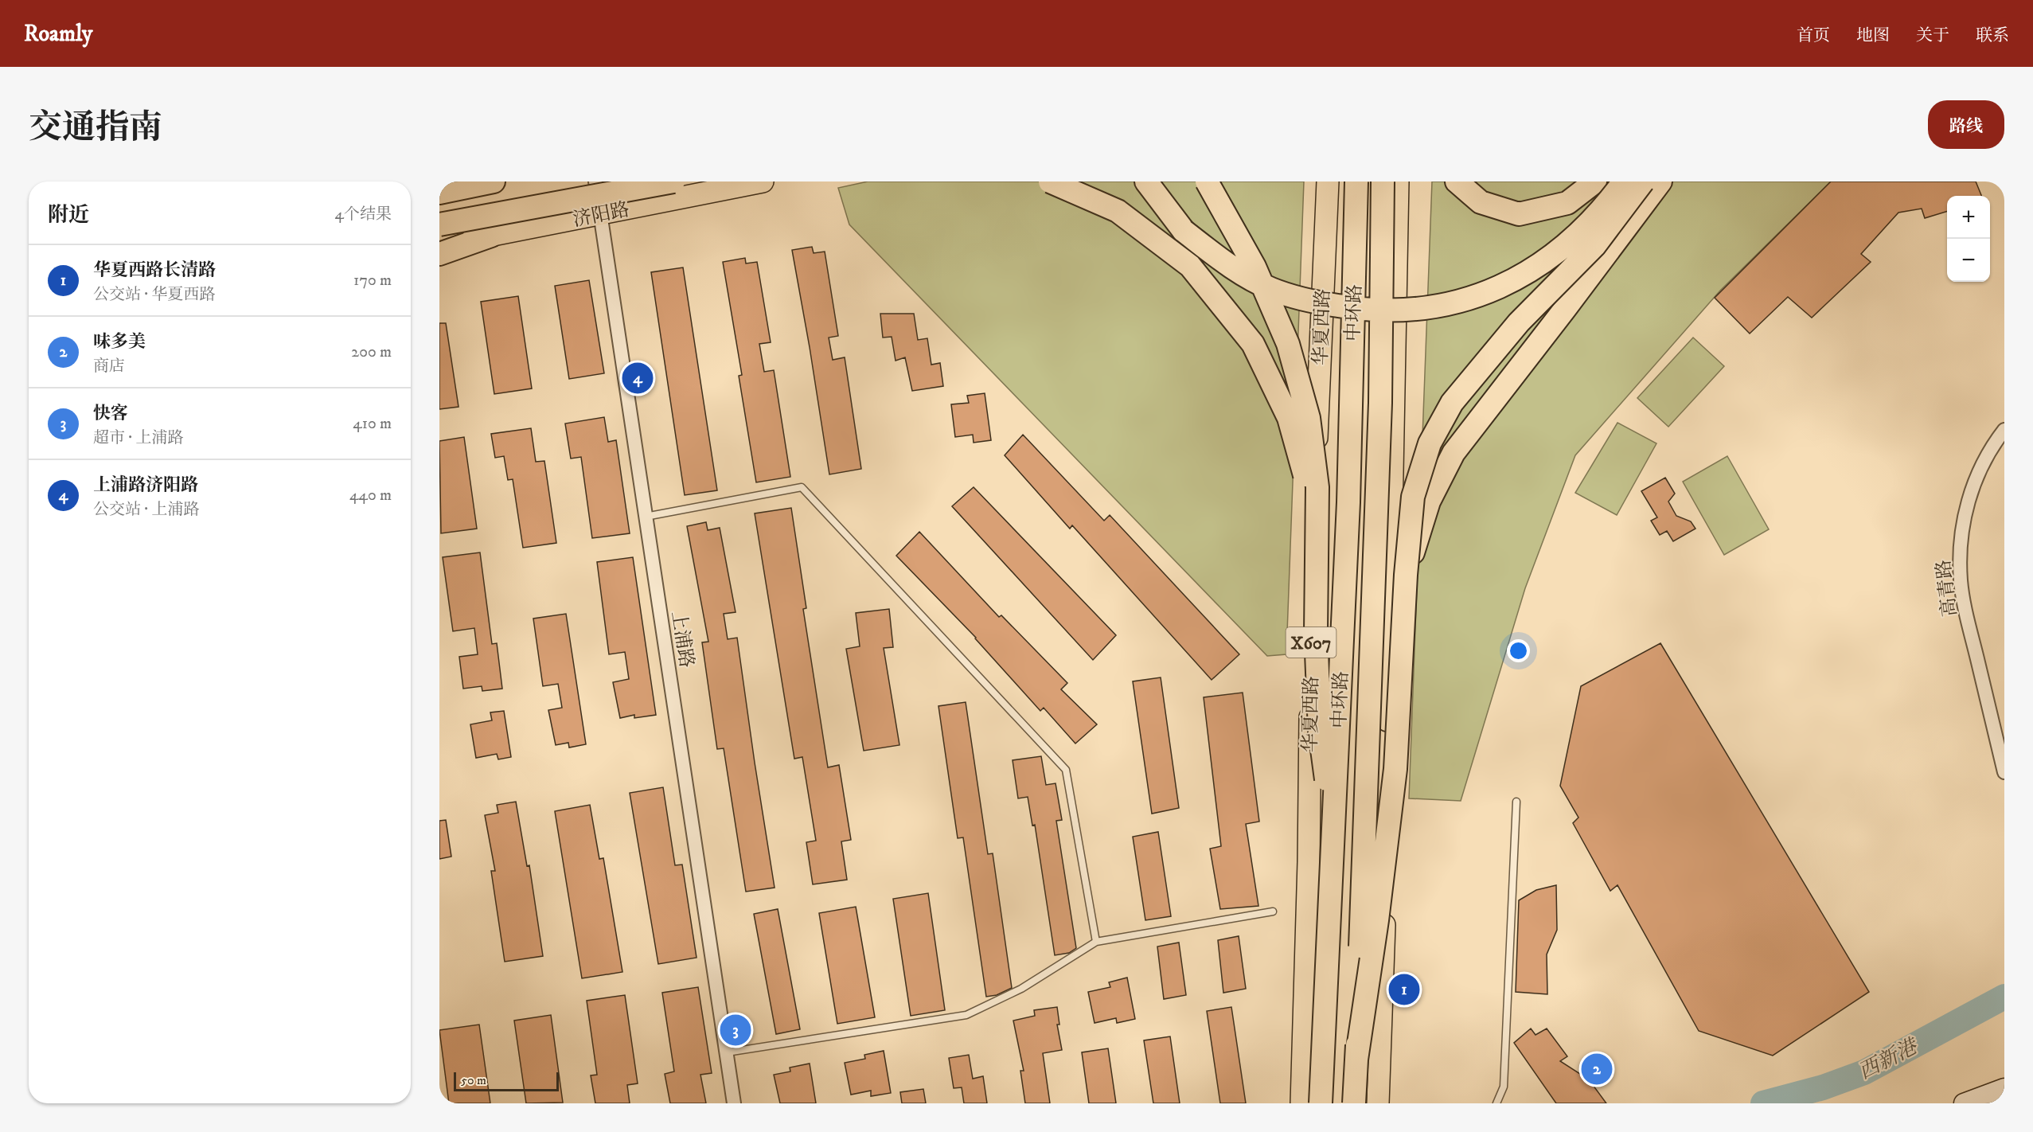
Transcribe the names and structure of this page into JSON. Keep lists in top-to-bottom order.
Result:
{
  "streets": {
    "highway": ["中环路"],
    "main road": ["济阳路", "华夏西路", "X607"],
    "street": ["高青路", "上浦路"]
  },
  "crossings": [
    ["济阳路", "上浦路"]
  ],
  "water": ["西新港"],
  "scale_bar": "50 m",
  "page": {
    "header": "Roamly",
    "nav": [
      "首页",
      "地图",
      "关于",
      "联系"
    ],
    "title": "交通指南",
    "buttons": "路线",
    "heading": ["附近", "4个结果"],
    "map_buttons": ["+", "−"],
    "list": [
      {
        "mark": "1",
        "name": "华夏西路长清路",
        "note": "公交站 · 华夏西路",
        "value": "170 m"
      },
      {
        "mark": "2",
        "name": "味多美",
        "note": "商店",
        "value": "200 m"
      },
      {
        "mark": "3",
        "name": "快客",
        "note": "超市 · 上浦路",
        "value": "410 m"
      },
      {
        "mark": "4",
        "name": "上浦路济阳路",
        "note": "公交站 · 上浦路",
        "value": "440 m"
      }
    ],
    "pins": [
      "4",
      "1",
      "3",
      "2"
    ],
    "scale": "50 m"
  }
}
